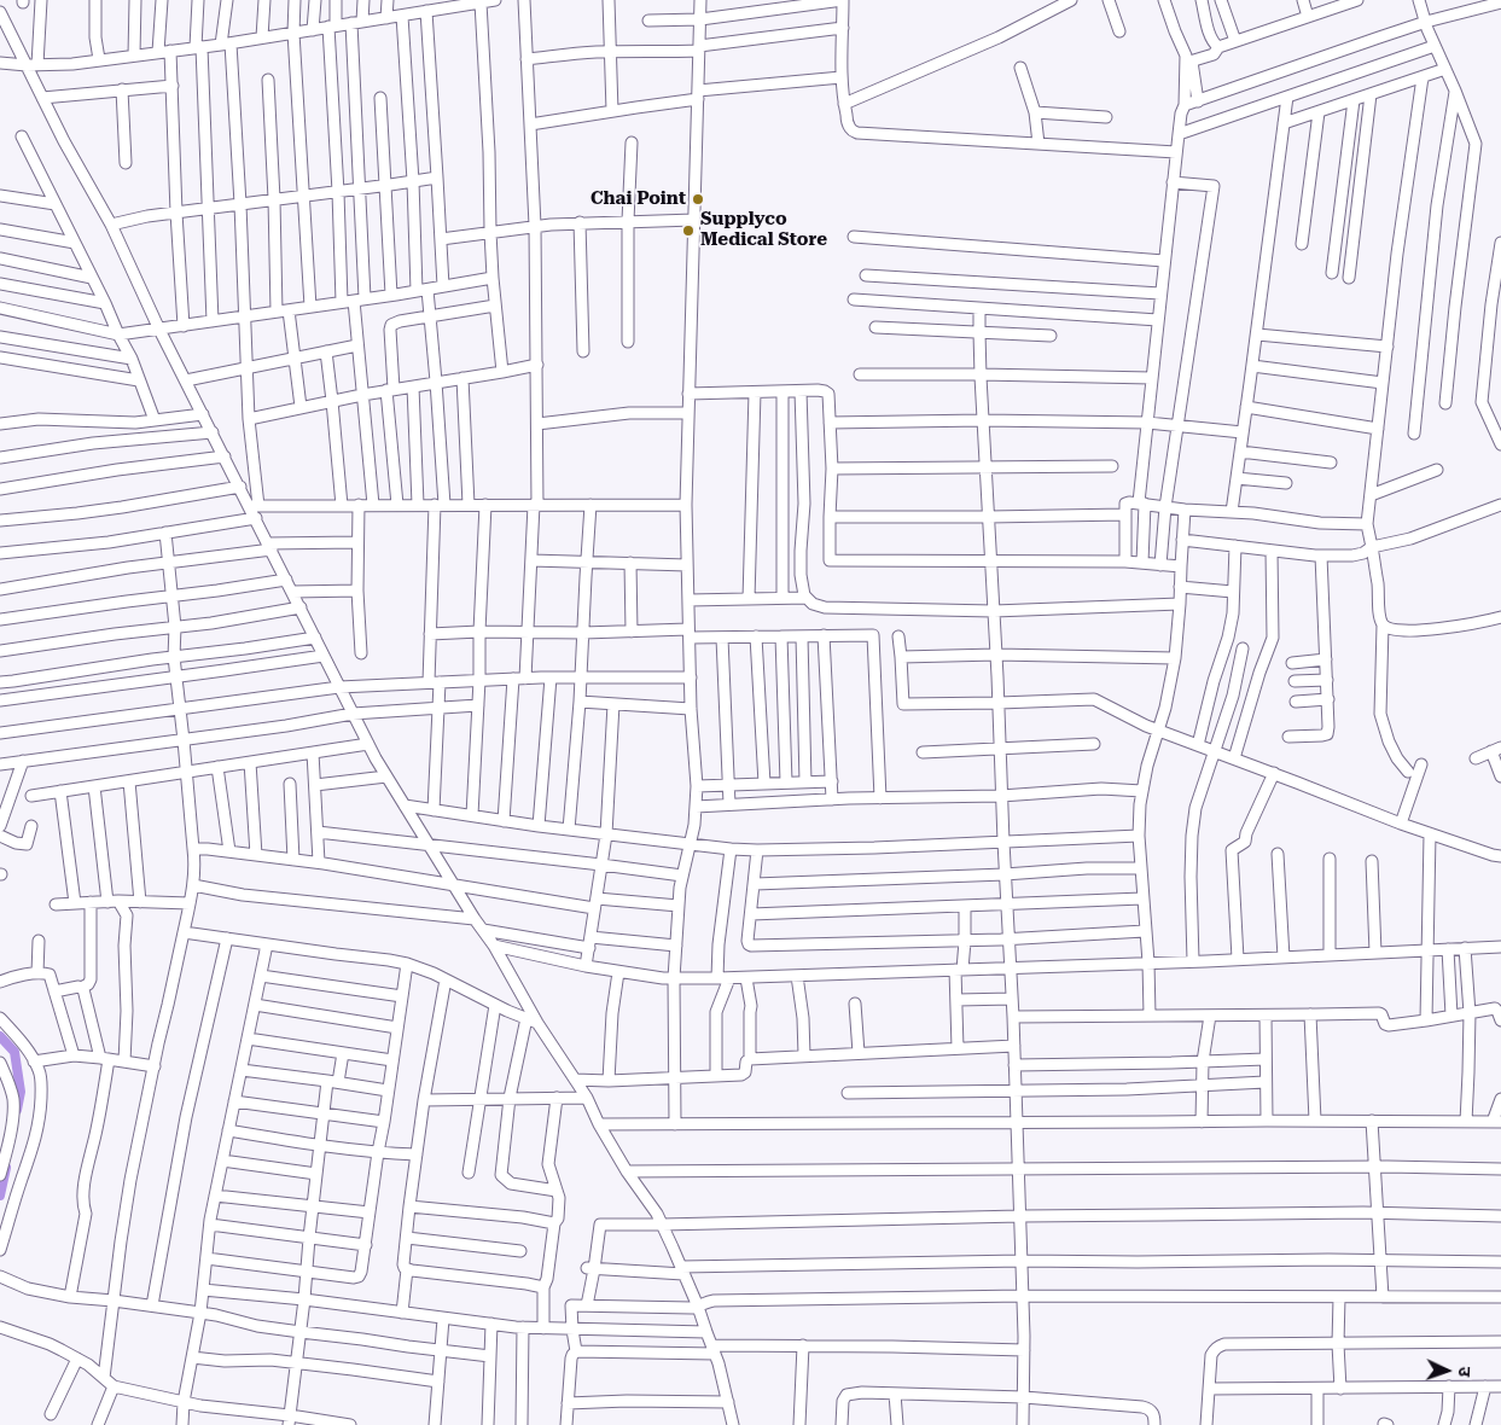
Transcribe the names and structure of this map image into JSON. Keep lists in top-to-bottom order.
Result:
{
  "places": ["Chai Point", "Supplyco Medical Store"],
  "north": "right"
}
